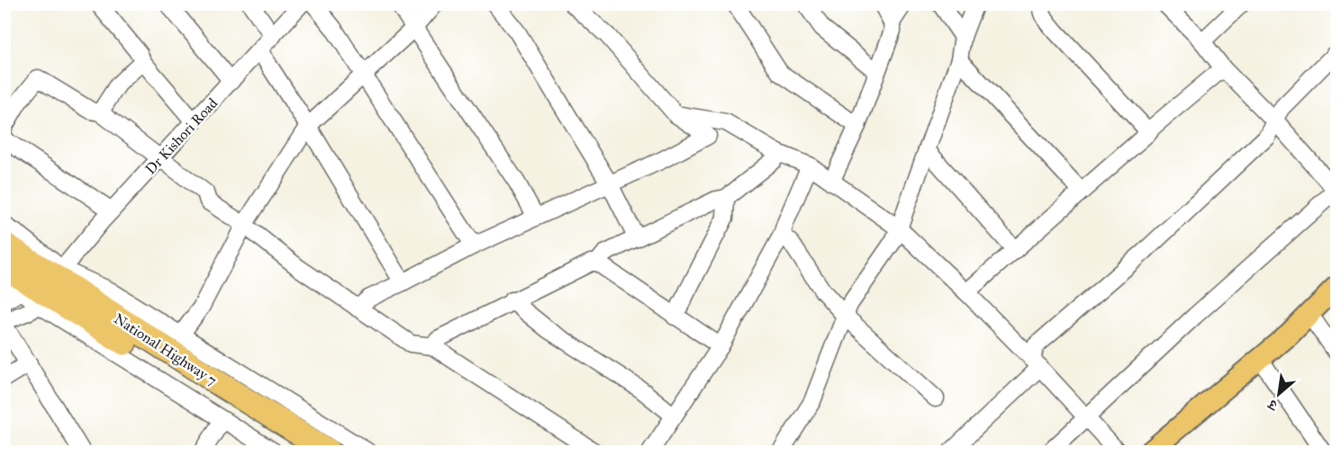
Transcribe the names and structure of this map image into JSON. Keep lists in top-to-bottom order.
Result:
{
  "streets": {
    "highway": ["National Highway 7"],
    "street": ["Dr Kishori Road"]
  },
  "crossings": [
    ["Dr Kishori Road", "National Highway 7"]
  ],
  "north": "bottom left"
}
